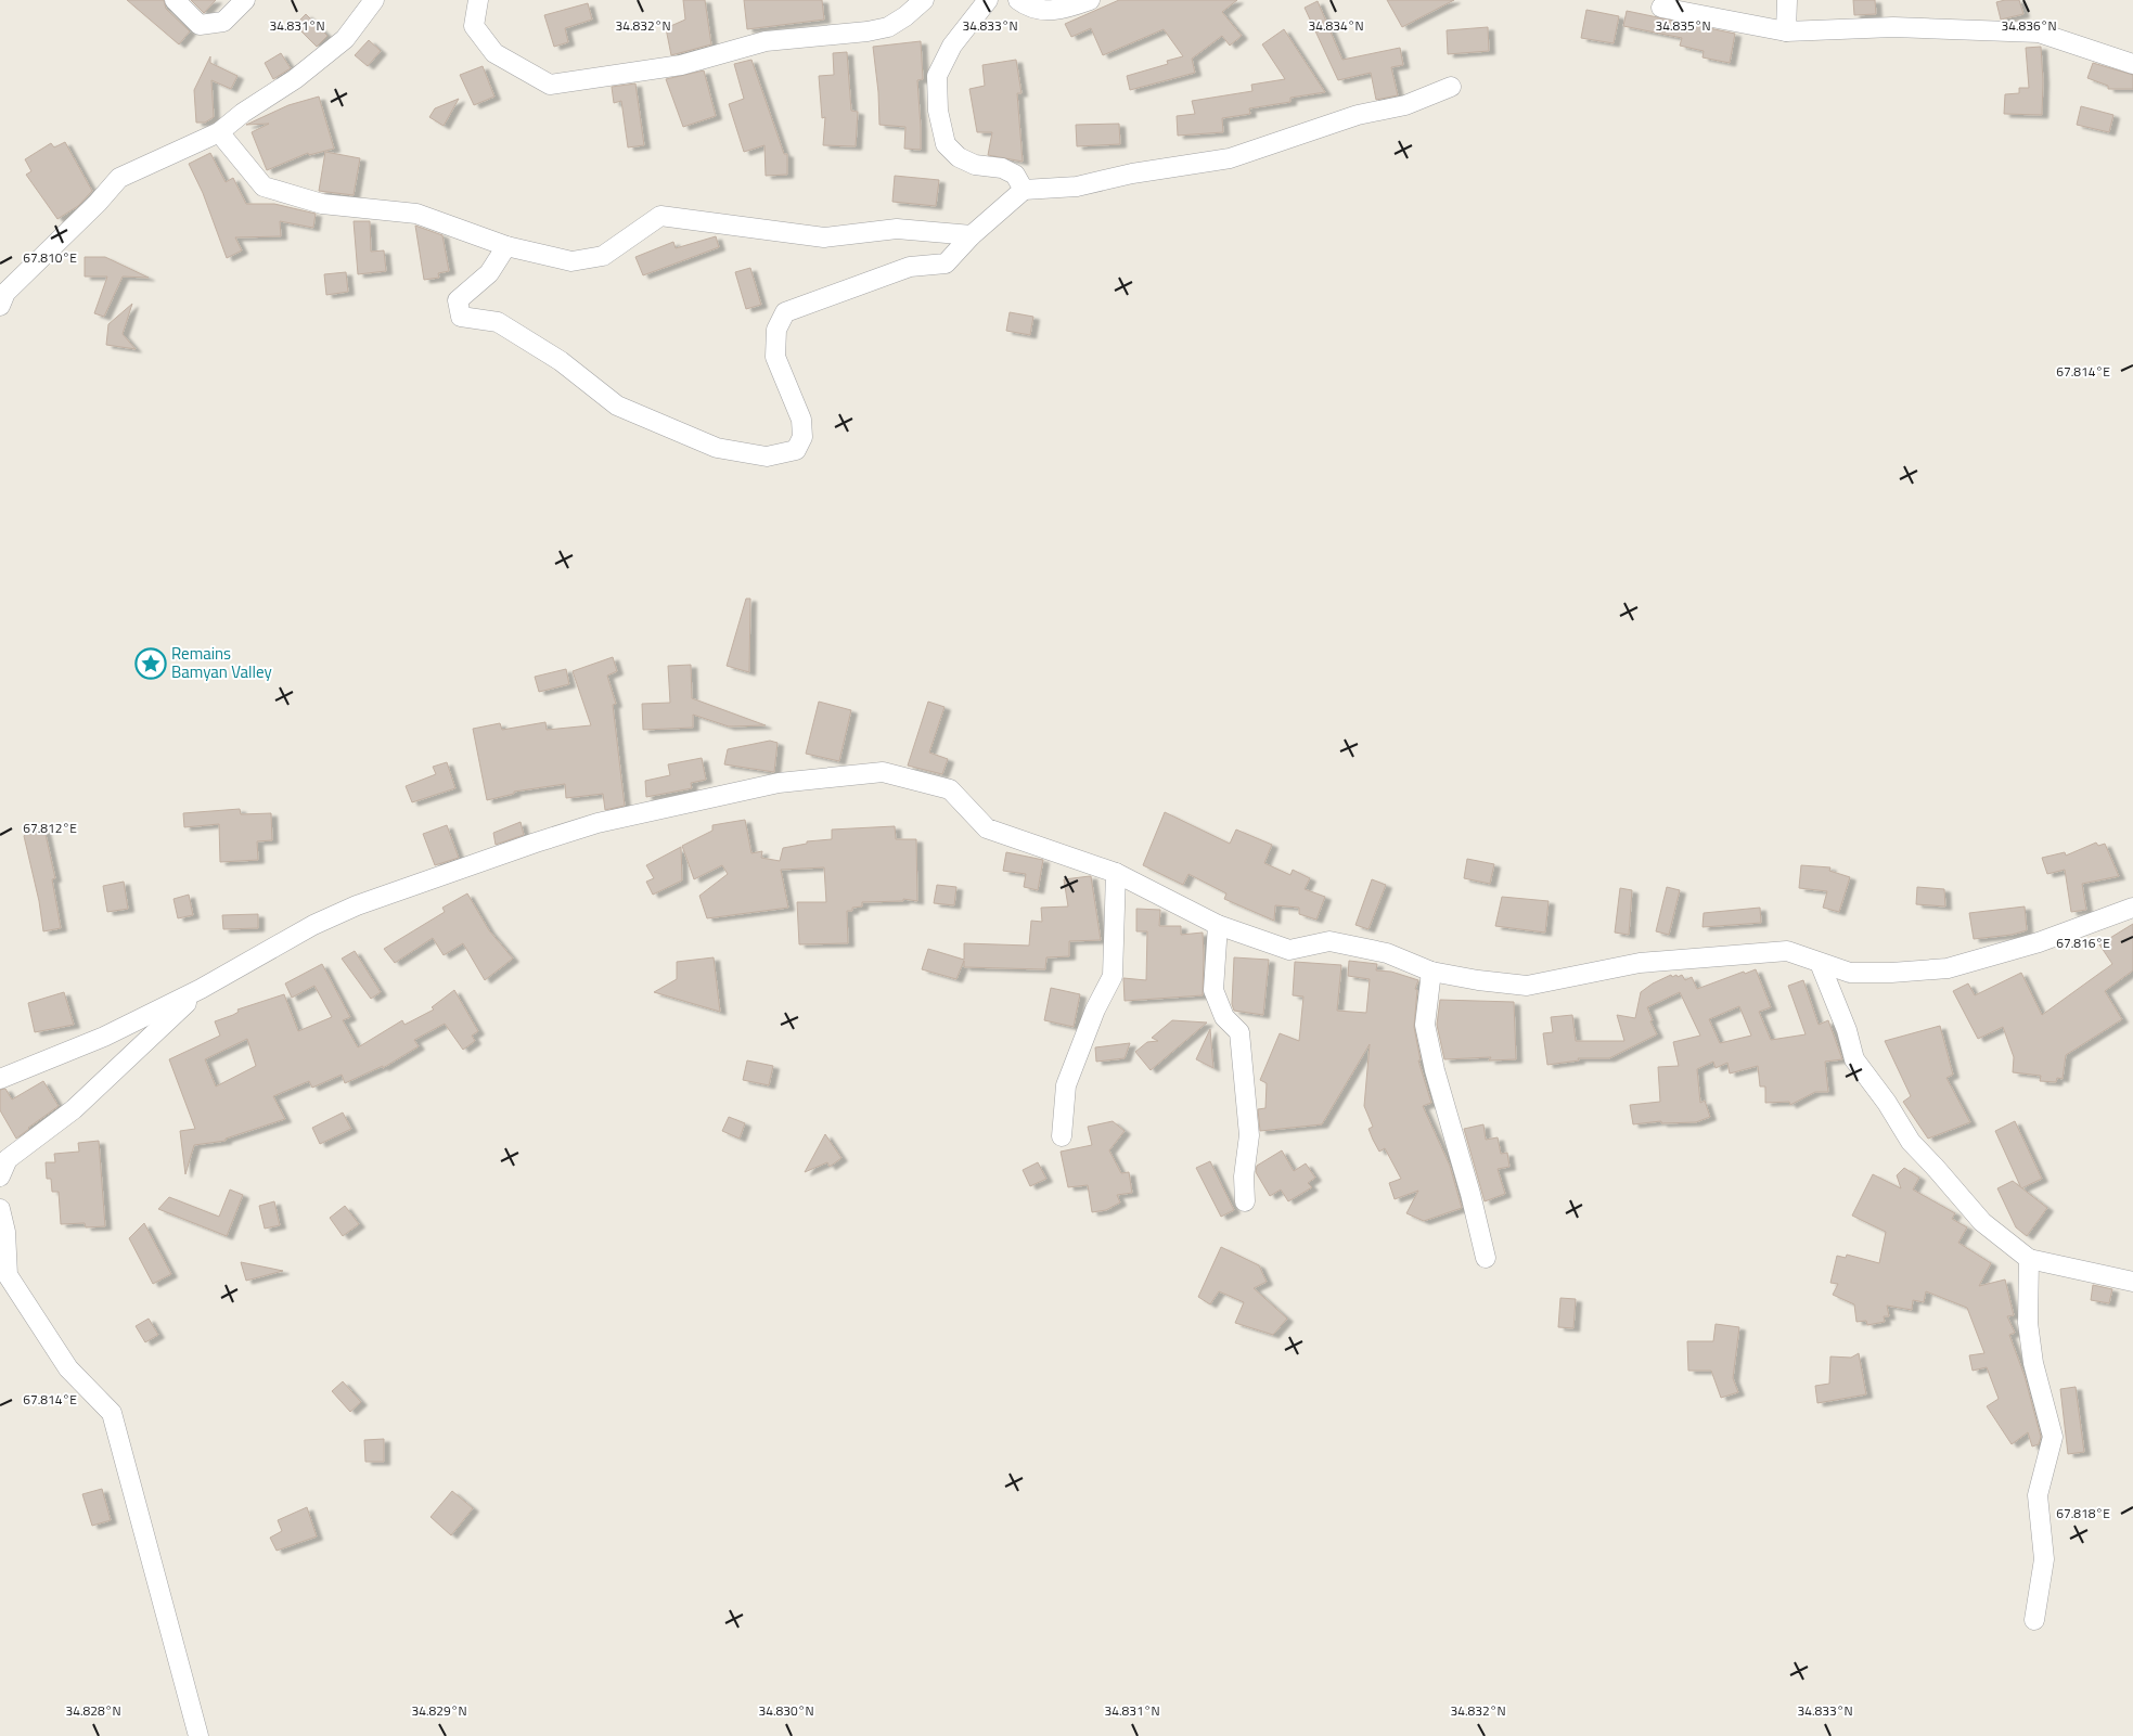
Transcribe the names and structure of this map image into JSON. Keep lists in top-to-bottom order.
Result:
{
  "places": {
    "place": ["Remains Bamyan Valley"]
  },
  "coordinates": [
    "34.831°N",
    "34.832°N",
    "34.833°N",
    "34.834°N",
    "34.835°N",
    "34.836°N",
    "67.810°E",
    "67.814°E",
    "67.812°E",
    "67.816°E",
    "67.818°E",
    "34.828°N",
    "34.829°N",
    "34.830°N"
  ]
}
